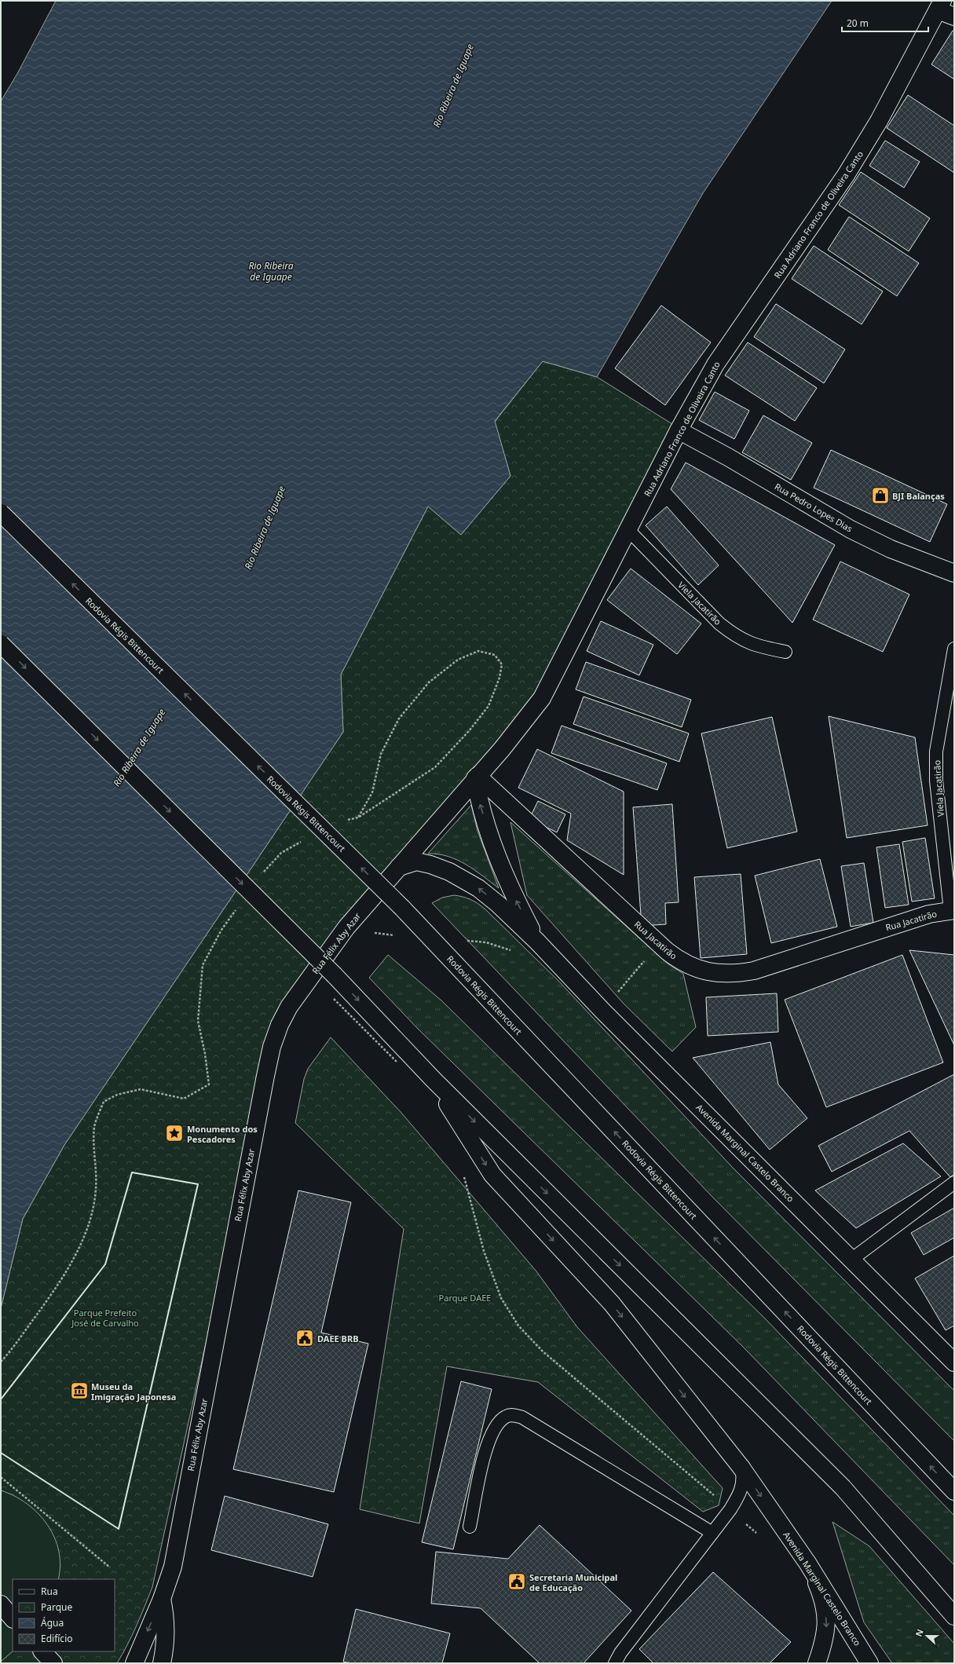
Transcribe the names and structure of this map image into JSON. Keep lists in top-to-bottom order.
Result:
{
  "streets": {
    "main road": [
      "Rua Adriano Franco de Oliveira Canto",
      "Rua Pedro Lopes Dias",
      "Rodovia Régis Bittencourt",
      "Rua Jacatirão",
      "Rua Félix Aby Azar",
      "Avenida Marginal Castelo Branco"
    ],
    "lane": ["Viela Jacatirão"]
  },
  "crossings": [
    ["Rua Adriano Franco de Oliveira Canto", "Rua Pedro Lopes Dias"],
    ["Rua Adriano Franco de Oliveira Canto", "Viela Jacatirão"],
    ["Rua Adriano Franco de Oliveira Canto", "Rua Jacatirão"],
    ["Rua Adriano Franco de Oliveira Canto", "Rua Félix Aby Azar"],
    ["Rua Adriano Franco de Oliveira Canto", "Avenida Marginal Castelo Branco"],
    ["Viela Jacatirão", "Rua Jacatirão"],
    ["Rua Jacatirão", "Rua Félix Aby Azar"],
    ["Rua Jacatirão", "Avenida Marginal Castelo Branco"],
    ["Rua Félix Aby Azar", "Avenida Marginal Castelo Branco"]
  ],
  "water": ["Rio Ribeira de Iguape"],
  "parks": ["Parque DAEE", "Parque Prefeito José de Carvalho"],
  "places": {
    "shop": ["BJI Balanças"],
    "place": ["Monumento dos Pescadores"],
    "public building": ["DAEE BRB", "Secretaria Municipal de Educação"],
    "museum": ["Museu da Imigração Japonesa"]
  },
  "legend": [
    "Rua",
    "Parque",
    "Água",
    "Edifício"
  ],
  "scale_bar": "20 m",
  "north": "left"
}
